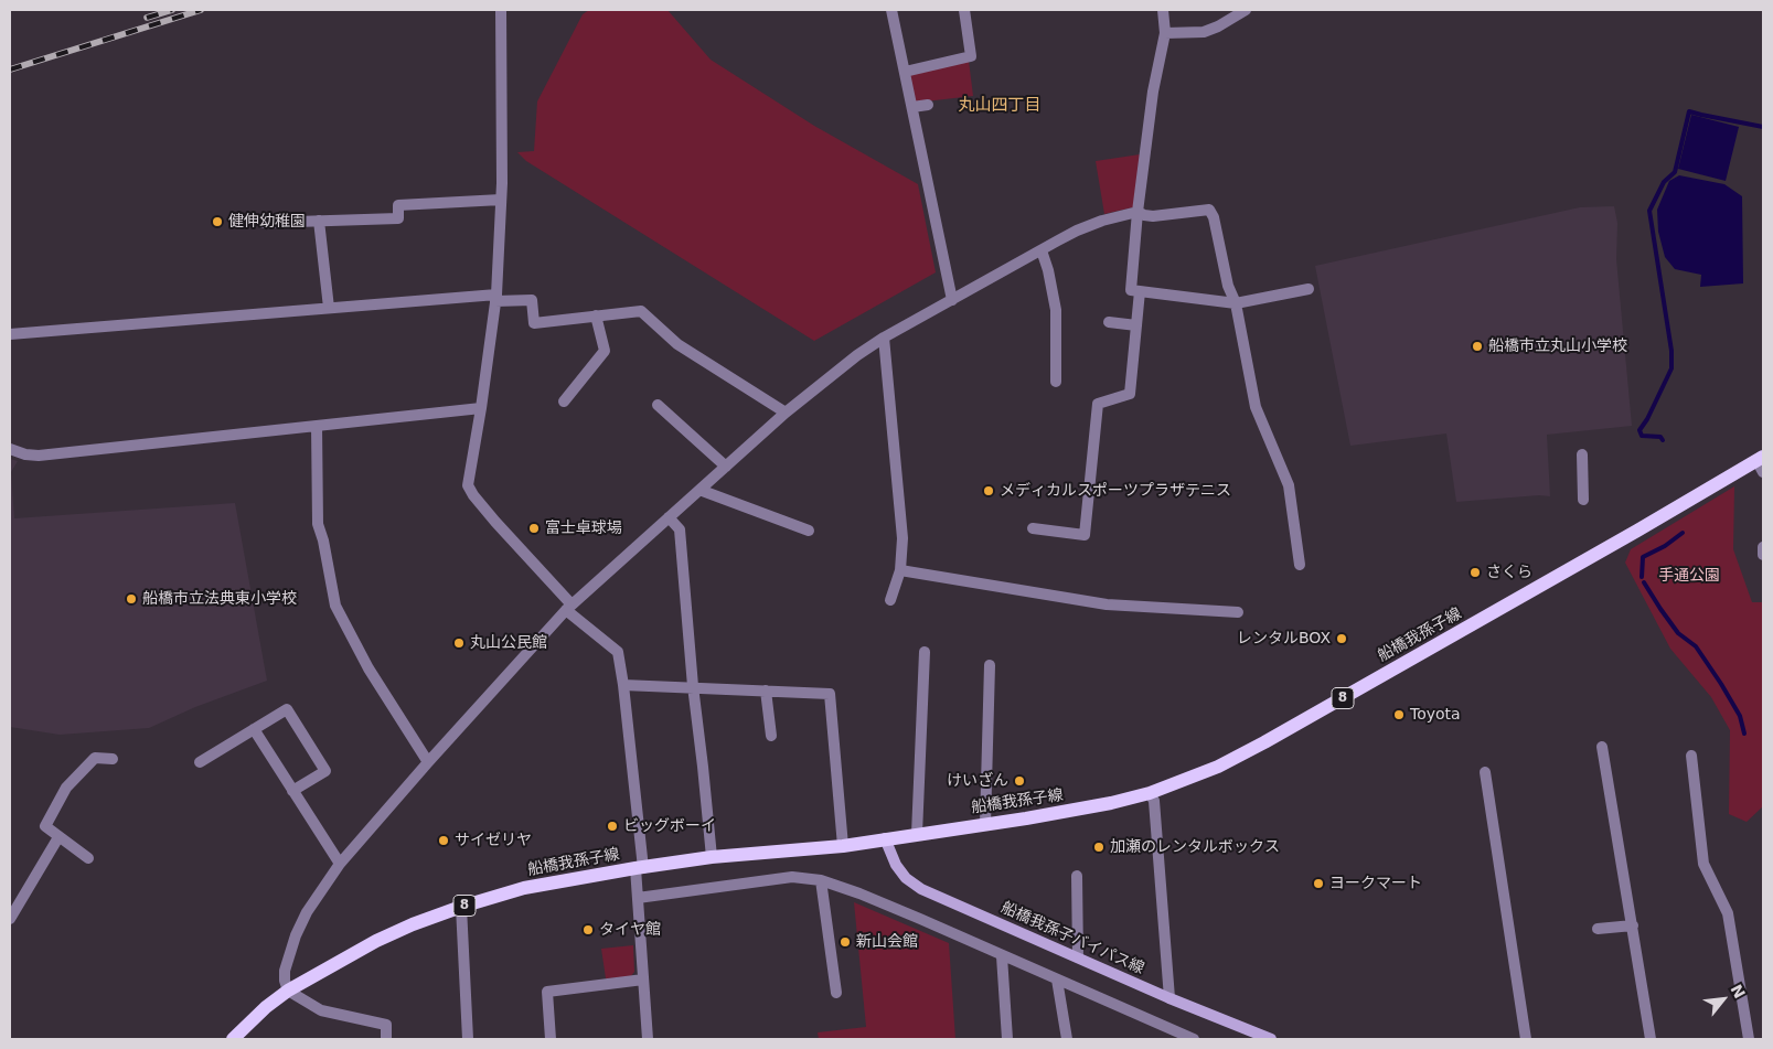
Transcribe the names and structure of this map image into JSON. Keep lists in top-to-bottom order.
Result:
{
  "streets": {
    "main road": ["船橋我孫子線", "8"],
    "street": ["船橋我孫子バイパス線"]
  },
  "crossings": [
    ["船橋我孫子線", "船橋我孫子バイパス線"]
  ],
  "districts": ["丸山四丁目"],
  "parks": ["手通公園"],
  "places": [
    "健伸幼稚園",
    "船橋市立丸山小学校",
    "メディカルスポーツプラザテニス",
    "富士卓球場",
    "さくら",
    "船橋市立法典東小学校",
    "レンタルBOX",
    "丸山公民館",
    "Toyota",
    "けいざん",
    "ビッグボーイ",
    "サイゼリヤ",
    "加瀬のレンタルボックス",
    "ヨークマート",
    "タイヤ館",
    "新山会館"
  ],
  "north": "top right"
}
